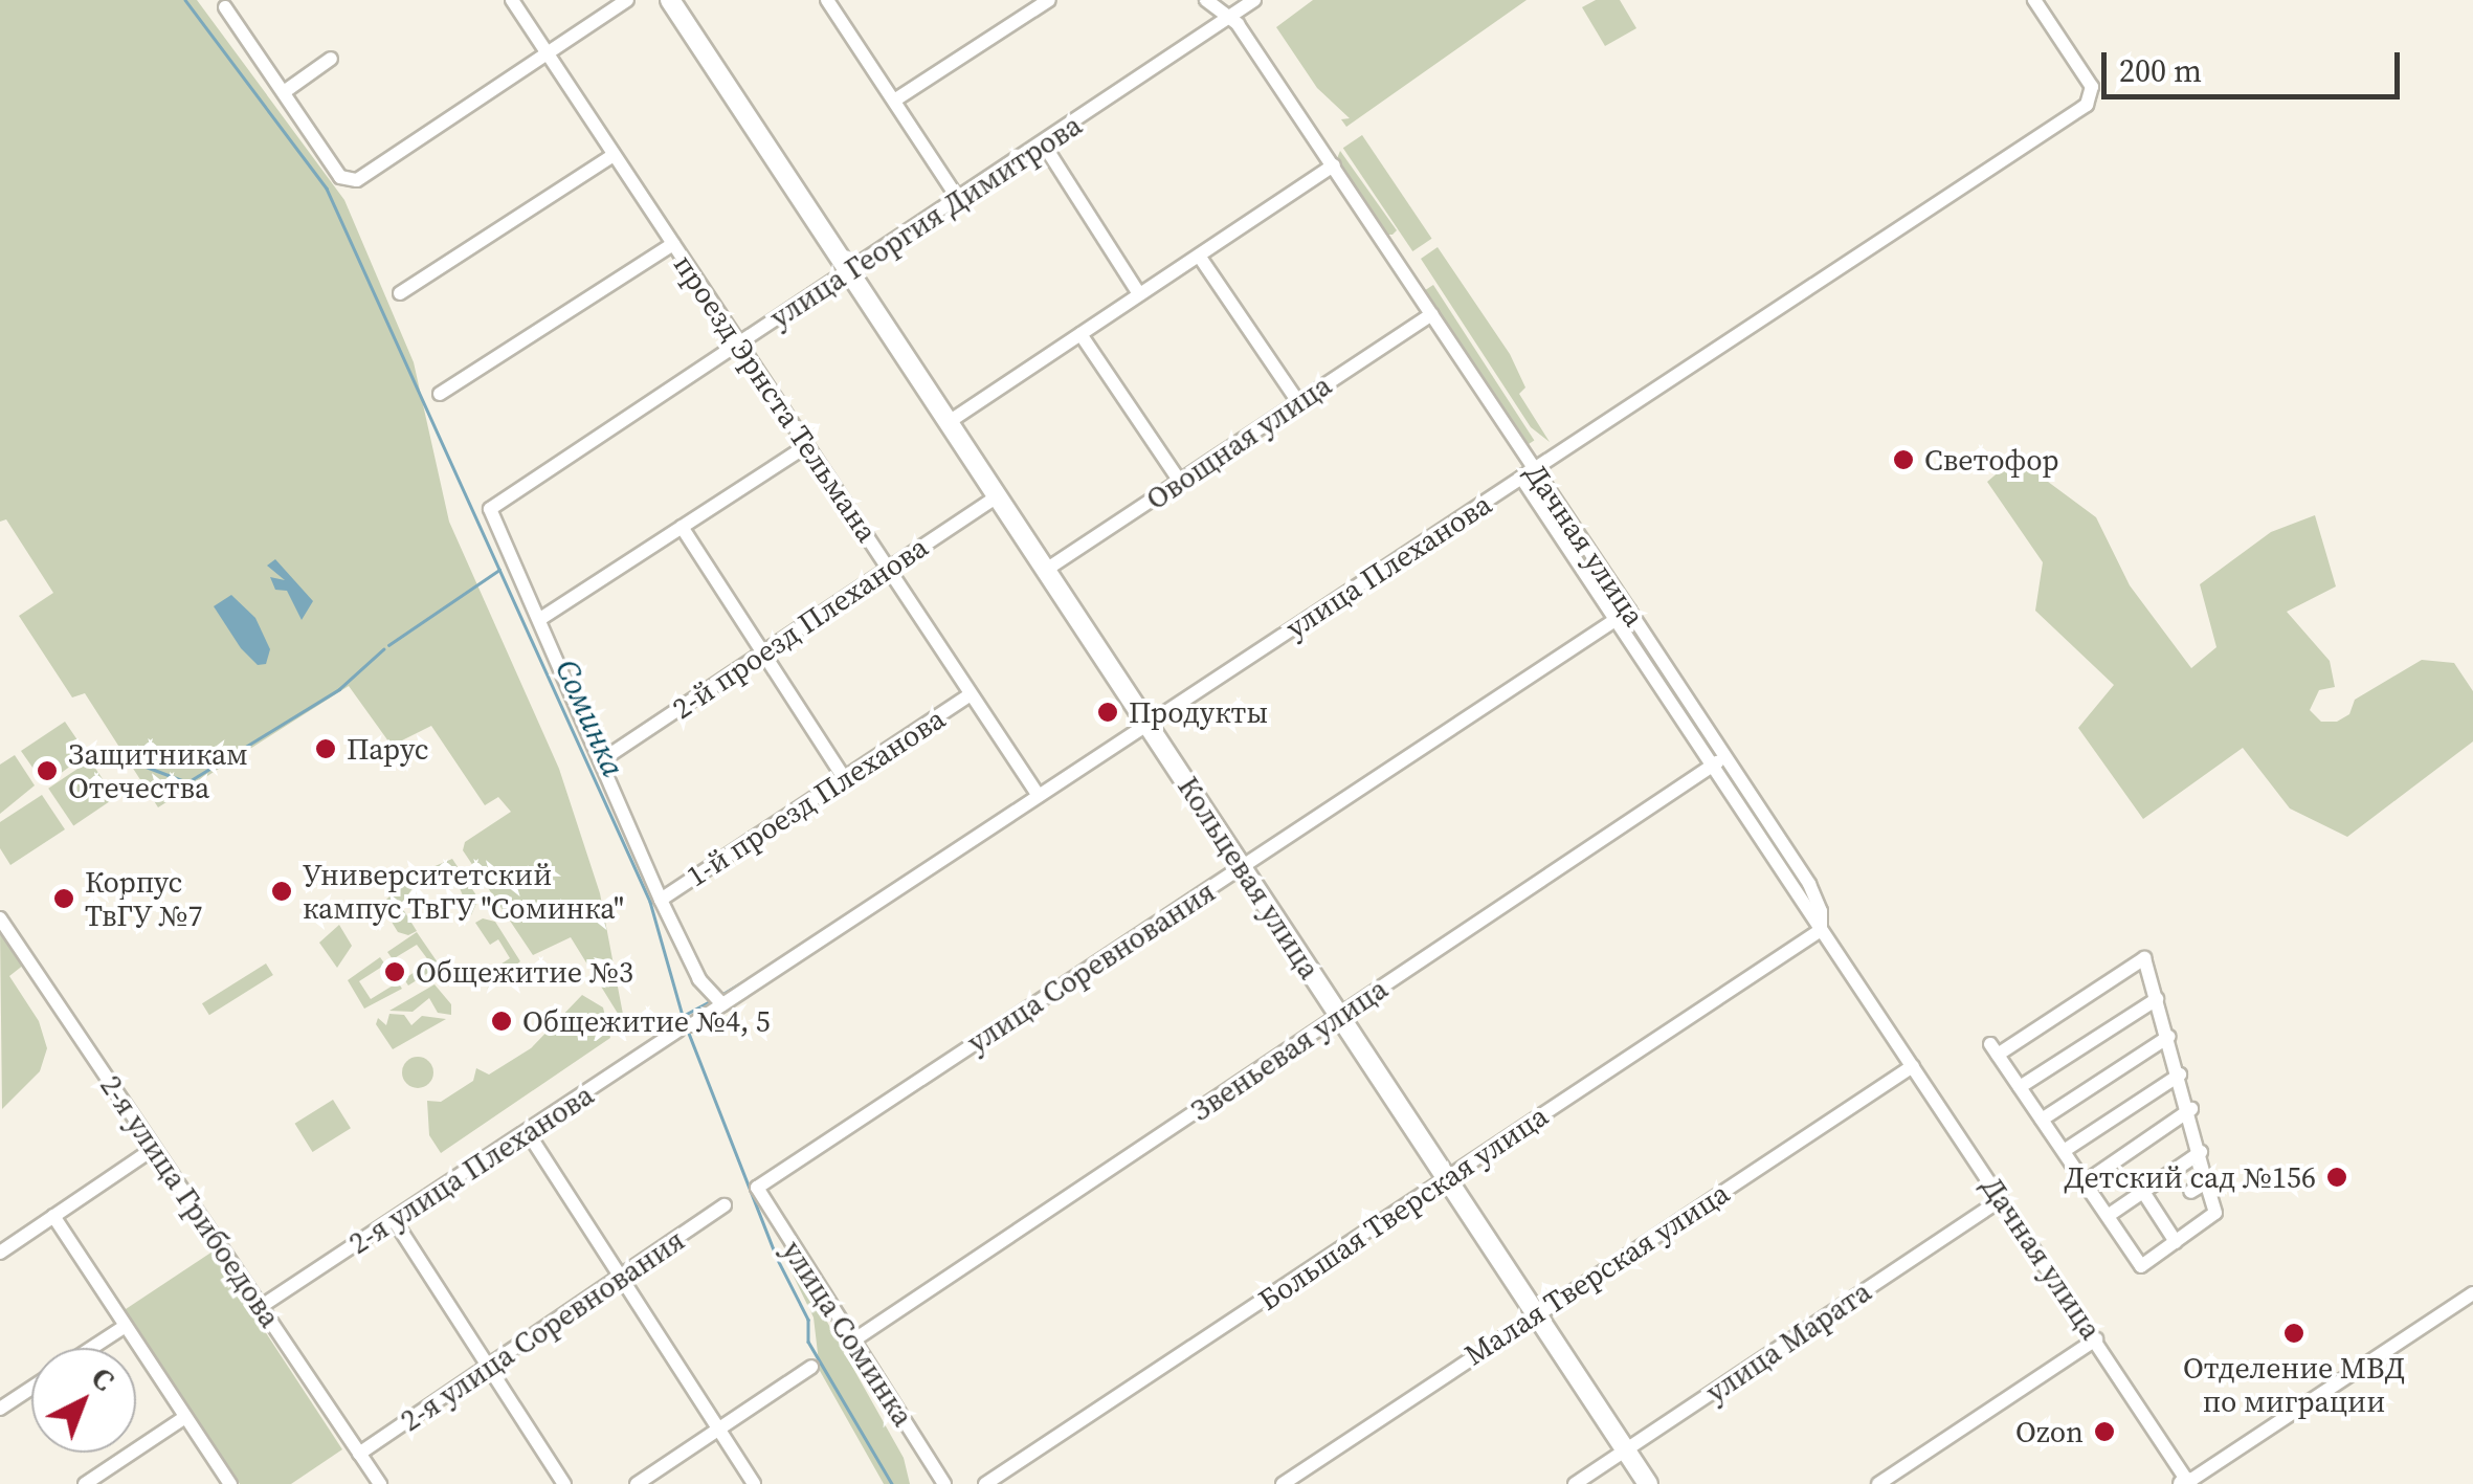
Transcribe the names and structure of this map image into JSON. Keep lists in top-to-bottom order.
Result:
{
  "streets": {
    "main road": ["Кольцевая улица"],
    "street": [
      "улица Георгия Димитрова",
      "проезд Эрнста Тельмана",
      "Овощная улица",
      "Дачная улица",
      "улица Плеханова",
      "2-й проезд Плеханова",
      "1-й проезд Плеханова",
      "улица Соревнования",
      "Звеньевая улица",
      "2-я улица Плеханова",
      "2-я улица Грибоедова",
      "Большая Тверская улица",
      "Малая Тверская улица",
      "2-я улица Соревнования",
      "улица Соминка",
      "улица Марата"
    ]
  },
  "crossings": [
    ["улица Георгия Димитрова", "проезд Эрнста Тельмана"],
    ["улица Георгия Димитрова", "Дачная улица"],
    ["улица Георгия Димитрова", "Кольцевая улица"],
    ["проезд Эрнста Тельмана", "улица Плеханова"],
    ["проезд Эрнста Тельмана", "2-й проезд Плеханова"],
    ["проезд Эрнста Тельмана", "1-й проезд Плеханова"],
    ["Овощная улица", "Дачная улица"],
    ["Овощная улица", "Кольцевая улица"],
    ["Дачная улица", "улица Плеханова"],
    ["Дачная улица", "улица Соревнования"],
    ["Дачная улица", "Звеньевая улица"],
    ["Дачная улица", "Большая Тверская улица"],
    ["Дачная улица", "Малая Тверская улица"],
    ["Дачная улица", "улица Марата"],
    ["улица Плеханова", "Кольцевая улица"],
    ["улица Плеханова", "2-я улица Плеханова"],
    ["2-й проезд Плеханова", "Кольцевая улица"],
    ["Кольцевая улица", "улица Соревнования"],
    ["Кольцевая улица", "Звеньевая улица"],
    ["Кольцевая улица", "Большая Тверская улица"],
    ["Кольцевая улица", "Малая Тверская улица"],
    ["Кольцевая улица", "улица Марата"],
    ["улица Соревнования", "улица Соминка"],
    ["Звеньевая улица", "улица Соминка"],
    ["2-я улица Плеханова", "2-я улица Грибоедова"],
    ["2-я улица Грибоедова", "2-я улица Соревнования"]
  ],
  "water": ["Соминка"],
  "places": [
    "Светофор",
    "Продукты",
    "Парус",
    "Защитникам Отечества",
    "Университетский кампус ТвГУ \"Соминка\"",
    "Корпус ТвГУ №7",
    "Общежитие №3",
    "Общежитие №4, 5",
    "Детский сад №156",
    "Отделение МВД по миграции",
    "Ozon"
  ],
  "scale_bar": "200 m",
  "north": "top right"
}
